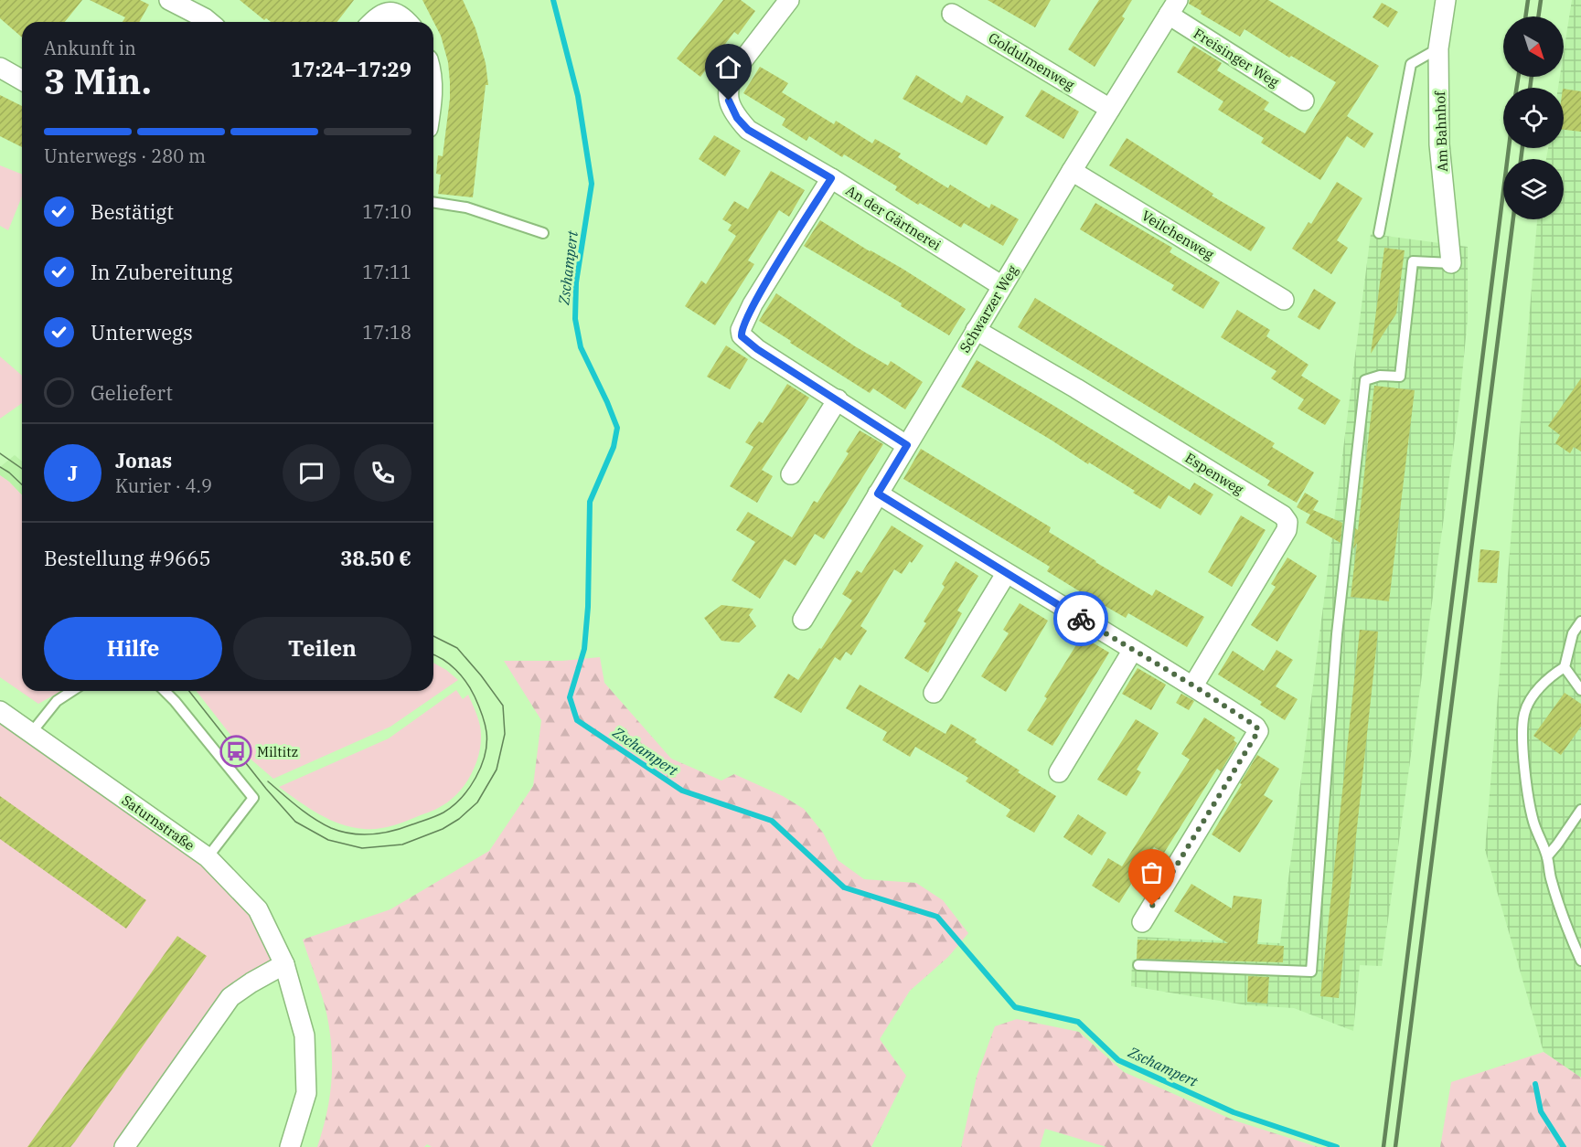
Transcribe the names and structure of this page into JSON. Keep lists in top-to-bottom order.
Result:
{
  "streets": {
    "street": [
      "Freisinger Weg",
      "Goldulmenweg",
      "Am Bahnhof",
      "An der Gärtnerei",
      "Veilchenweg",
      "Schwarzer Weg",
      "Espenweg",
      "Saturnstraße"
    ]
  },
  "crossings": [
    ["Freisinger Weg", "Schwarzer Weg"],
    ["Goldulmenweg", "Schwarzer Weg"],
    ["An der Gärtnerei", "Schwarzer Weg"],
    ["Veilchenweg", "Schwarzer Weg"],
    ["Schwarzer Weg", "Espenweg"]
  ],
  "water": ["Zschampert"],
  "places": {
    "bus stop": ["Miltitz"]
  },
  "north": "bottom right",
  "page": {
    "heading": ["3 Min.", "Ankunft in", "17:24–17:29"],
    "panel": [
      "Jonas",
      "Kurier · 4.9",
      "Bestellung #9665",
      "38.50 €"
    ],
    "bar": "Unterwegs · 280 m",
    "list": [
      ["Bestätigt", "17:10"],
      ["In Zubereitung", "17:11"],
      ["Unterwegs", "17:18"],
      "Geliefert"
    ],
    "round": "J",
    "buttons": ["Hilfe", "Teilen"]
  }
}
